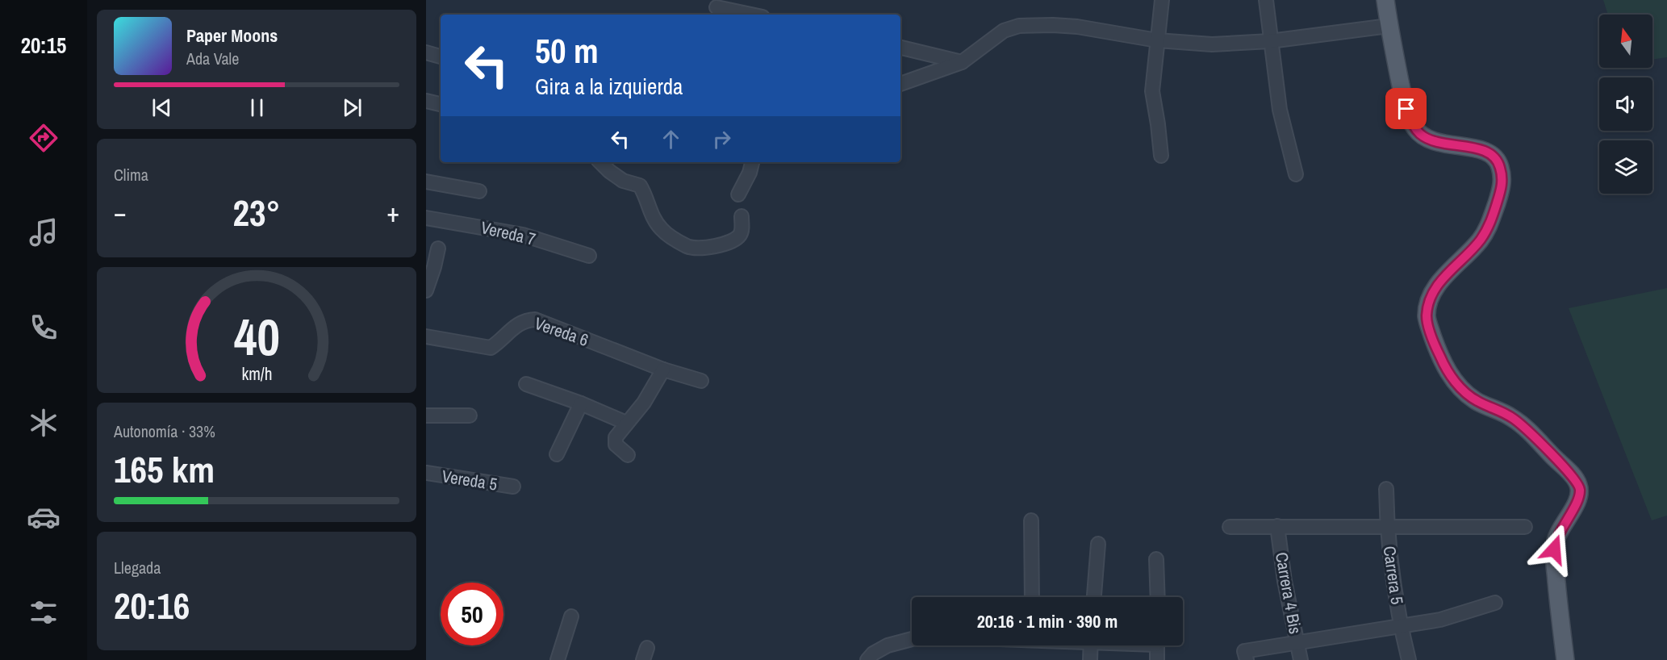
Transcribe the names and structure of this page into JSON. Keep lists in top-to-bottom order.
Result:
{
  "streets": {
    "street": [
      "Vereda 7",
      "Vereda 6",
      "Vereda 5",
      "Carrera 5",
      "Carrera 4 Bis"
    ]
  },
  "north": "top",
  "page": {
    "tabs": "20:15",
    "turn": ["50 m", "Gira a la izquierda"],
    "song": ["Paper Moons", "Ada Vale"],
    "tile": [
      "Clima",
      ["Autonomía · 33%", "165 km"],
      ["Llegada", "20:16"]
    ],
    "heat": ["−", "23°", "+"],
    "limit": "50",
    "trip": "20:16 · 1 min · 390 m",
    "gauge": ["40", "km/h"]
  }
}
